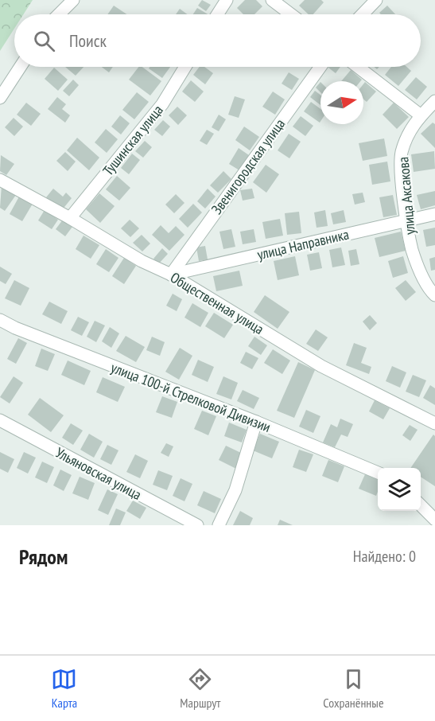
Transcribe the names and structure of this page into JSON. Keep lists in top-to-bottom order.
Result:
{
  "streets": {
    "street": [
      "Тушинская улица",
      "Звенигородская улица",
      "улица Аксакова",
      "улица Направника",
      "Общественная улица",
      "улица 100-й Стрелковой Дивизии",
      "Ульяновская улица"
    ]
  },
  "crossings": [
    ["Тушинская улица", "Общественная улица"],
    ["Звенигородская улица", "улица Направника"],
    ["Звенигородская улица", "Общественная улица"],
    ["улица Аксакова", "улица Направника"],
    ["улица Направника", "Общественная улица"]
  ],
  "north": "right",
  "page": {
    "search": "Поиск",
    "heading": ["Рядом", "Найдено: 0"],
    "nav": ["Карта", "Маршрут", "Сохранённые"]
  }
}
